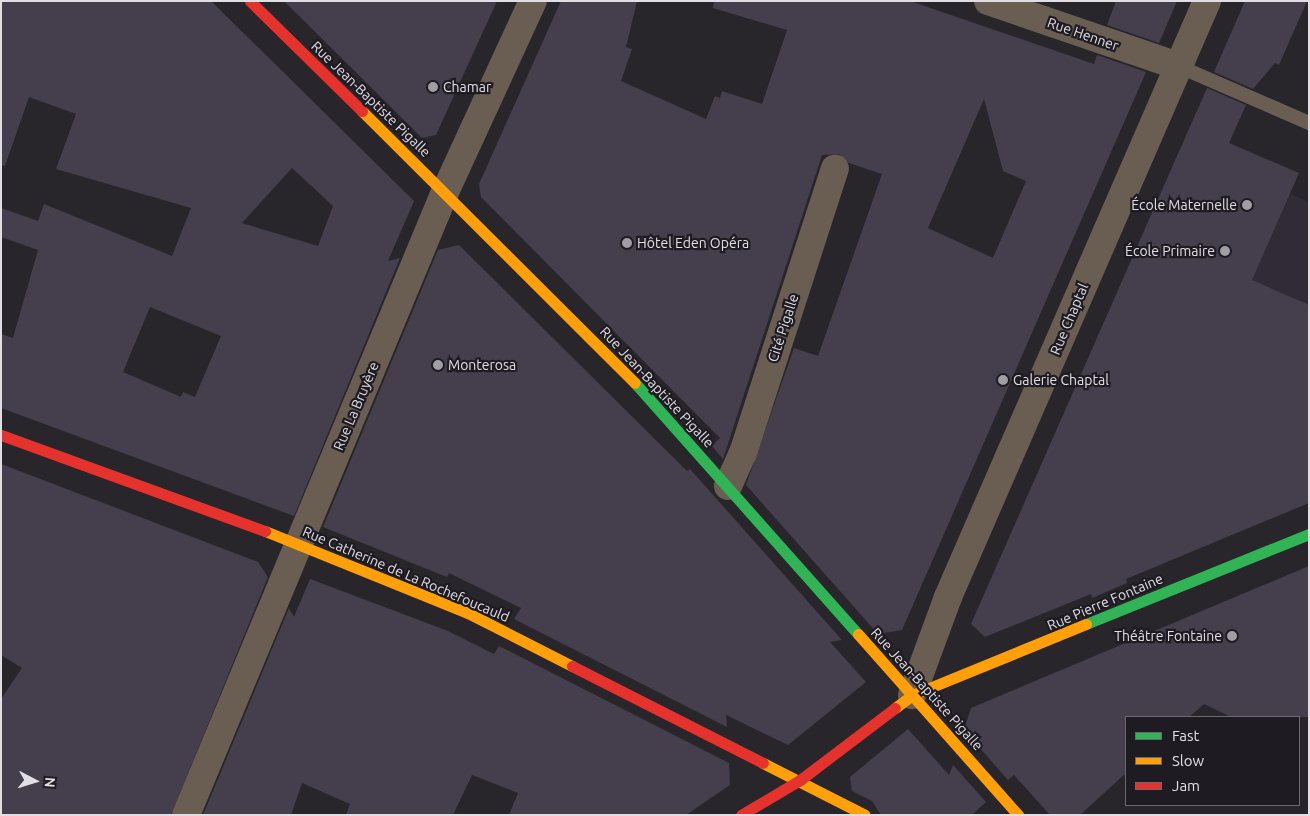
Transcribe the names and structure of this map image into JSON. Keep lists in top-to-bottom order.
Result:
{
  "streets": {
    "street": [
      "Rue Henner",
      "Rue Jean-Baptiste Pigalle",
      "Rue Chaptal",
      "Cité Pigalle",
      "Rue La Bruyère",
      "Rue Catherine de La Rochefoucauld",
      "Rue Pierre Fontaine"
    ]
  },
  "crossings": [
    ["Rue Henner", "Rue Chaptal"],
    ["Rue Jean-Baptiste Pigalle", "Rue Chaptal"],
    ["Rue Jean-Baptiste Pigalle", "Cité Pigalle"],
    ["Rue Jean-Baptiste Pigalle", "Rue La Bruyère"],
    ["Rue Jean-Baptiste Pigalle", "Rue Pierre Fontaine"],
    ["Rue Chaptal", "Rue Pierre Fontaine"],
    ["Rue La Bruyère", "Rue Catherine de La Rochefoucauld"],
    ["Rue Catherine de La Rochefoucauld", "Rue Pierre Fontaine"]
  ],
  "places": [
    "Chamar",
    "École Maternelle",
    "Hôtel Eden Opéra",
    "École Primaire",
    "Monterosa",
    "Galerie Chaptal",
    "Théâtre Fontaine"
  ],
  "legend": ["Fast", "Slow", "Jam"],
  "north": "right"
}
